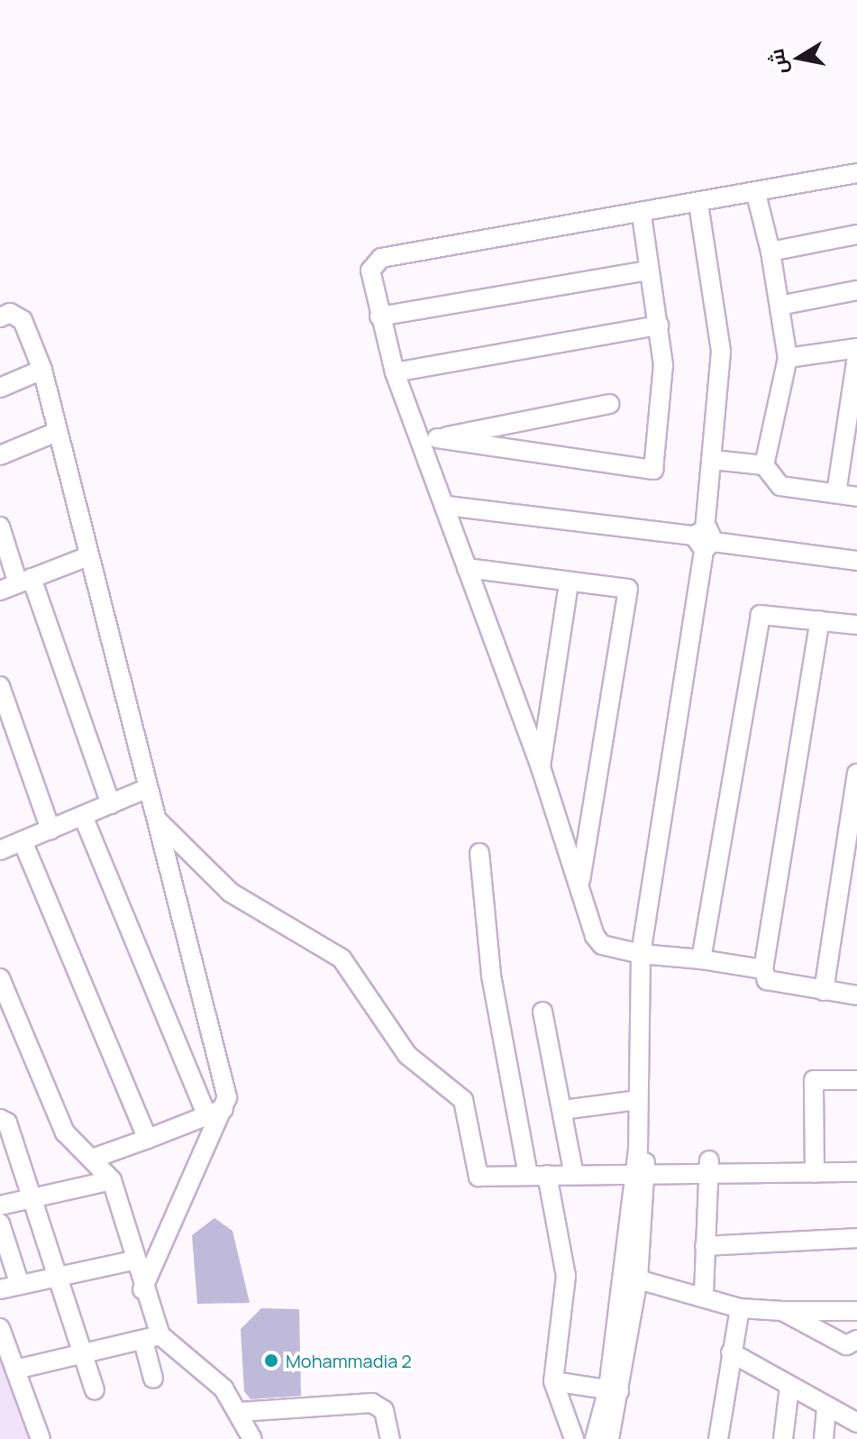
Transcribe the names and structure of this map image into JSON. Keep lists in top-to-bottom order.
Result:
{
  "places": ["Mohammadia 2"],
  "north": "left"
}
